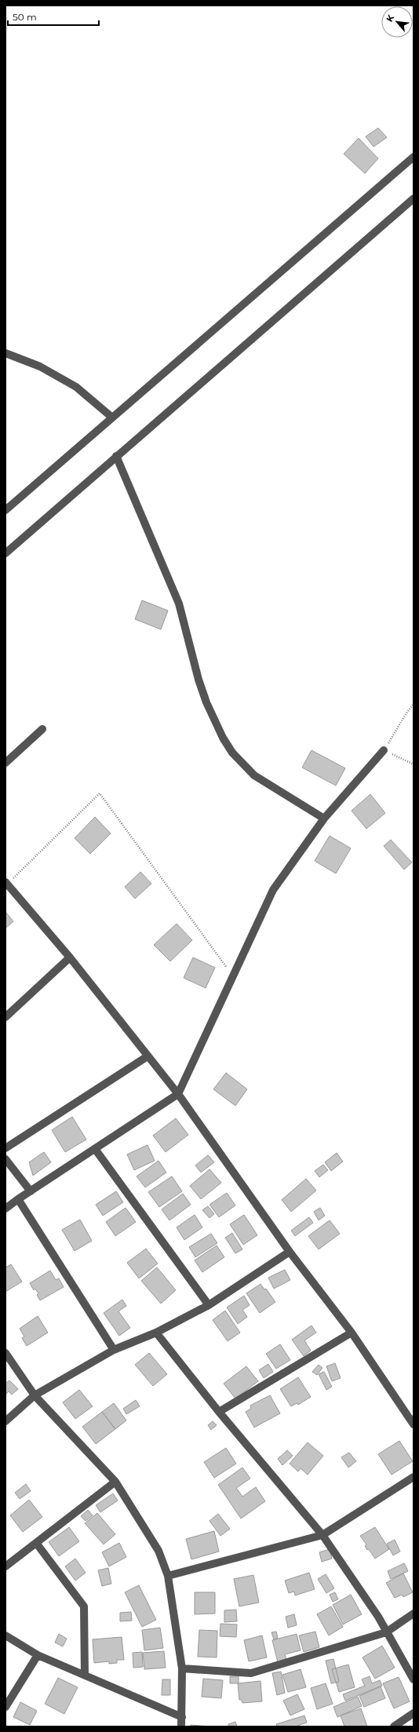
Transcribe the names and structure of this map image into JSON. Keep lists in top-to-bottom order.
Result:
{
  "scale_bar": "50 m",
  "north": "top left"
}
